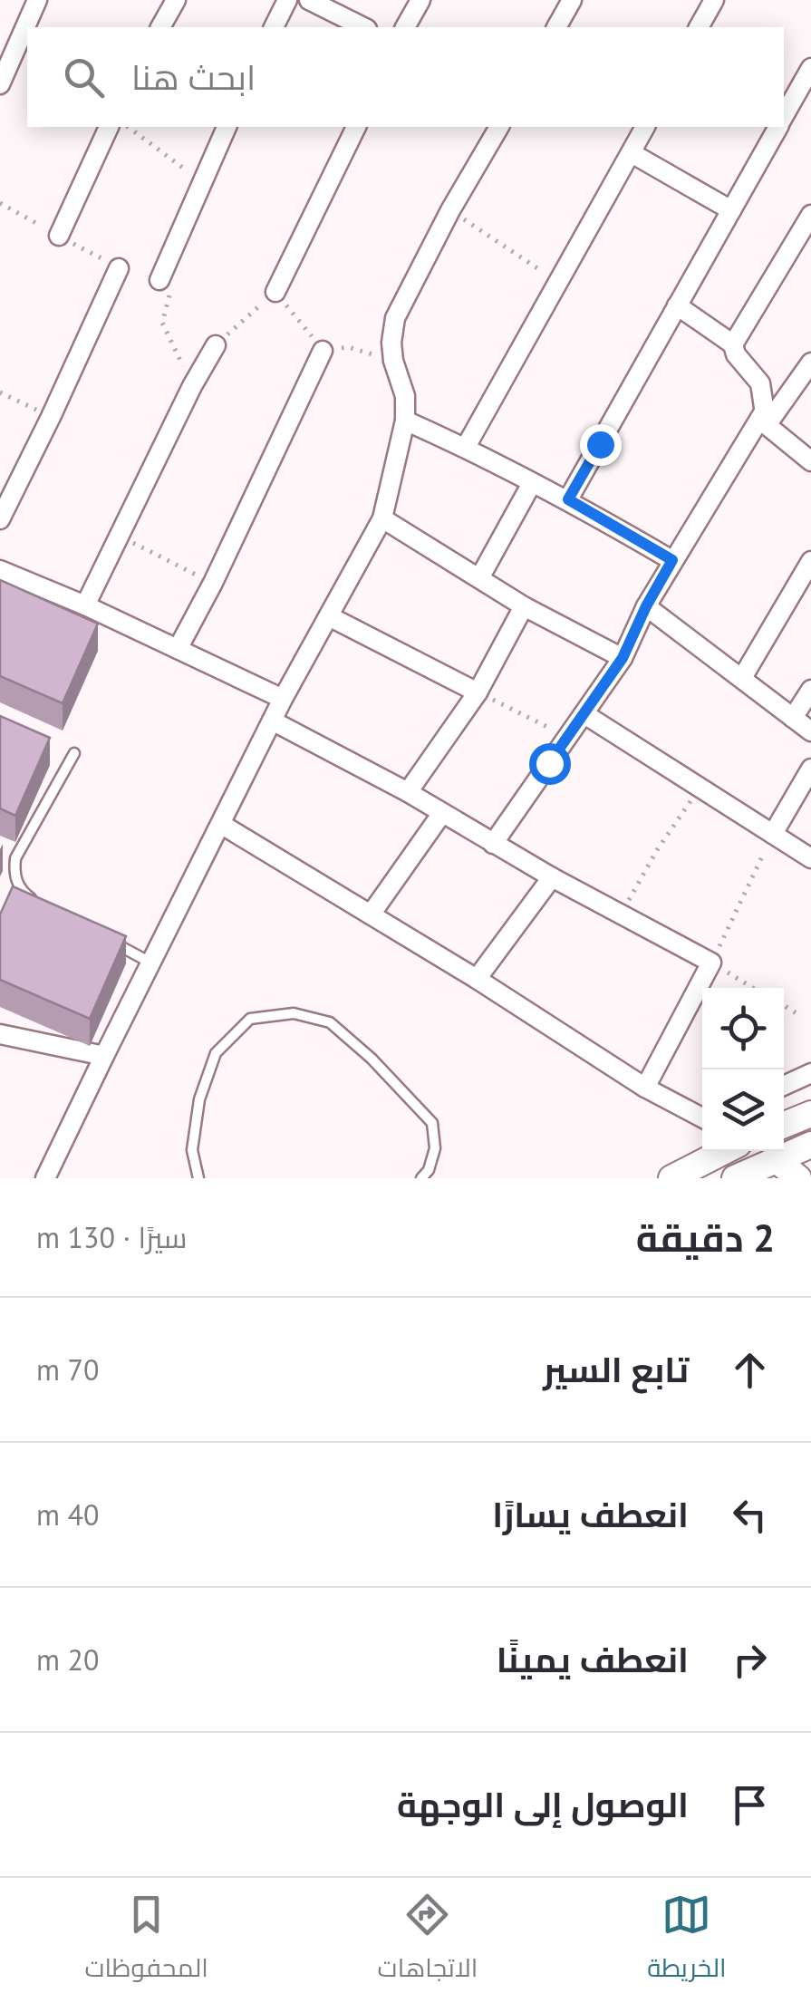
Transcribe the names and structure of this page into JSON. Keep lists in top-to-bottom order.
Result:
{
  "page": {
    "search": "ابحث هنا",
    "heading": ["2 دقيقة", "سيرًا · 130 m"],
    "list": [
      ["تابع السير", "70 m"],
      ["انعطف يسارًا", "40 m"],
      ["انعطف يمينًا", "20 m"],
      "الوصول إلى الوجهة"
    ],
    "nav": ["الخريطة", "الاتجاهات", "المحفوظات"]
  }
}
